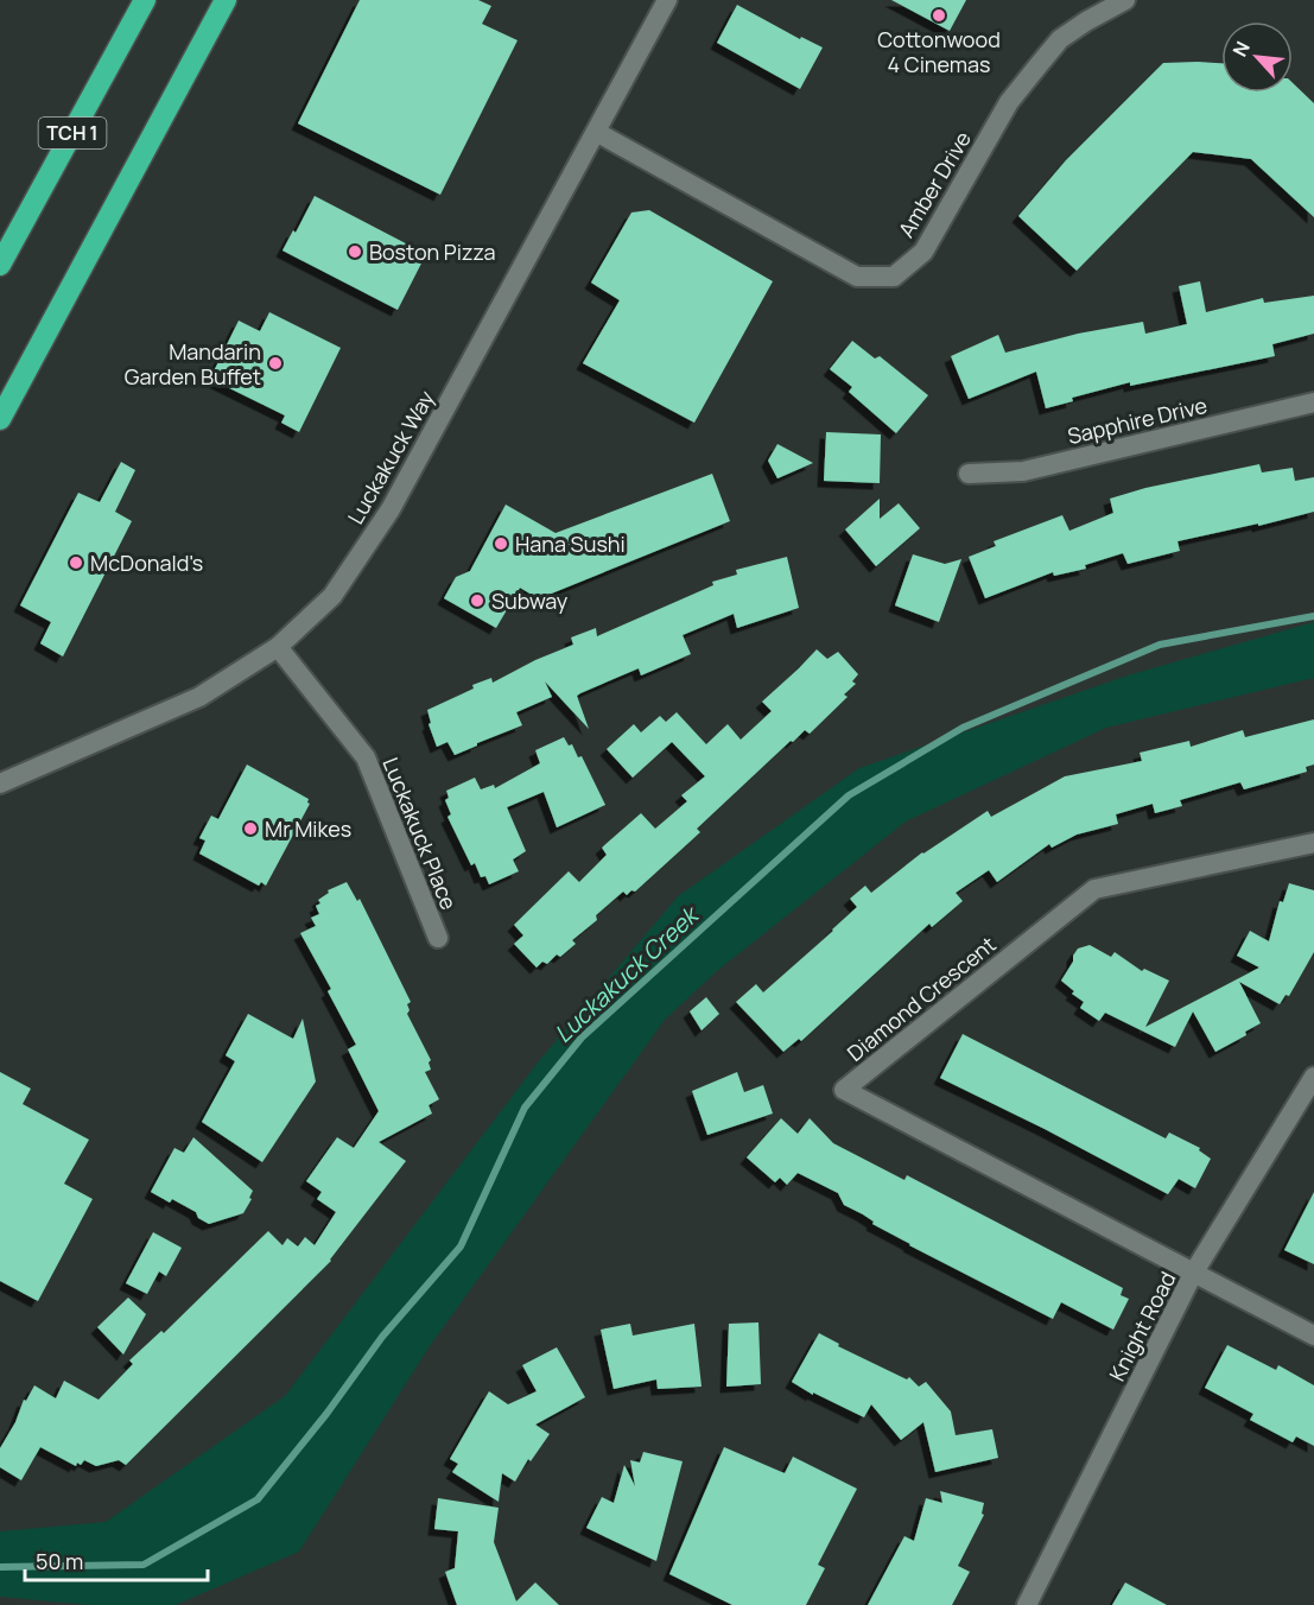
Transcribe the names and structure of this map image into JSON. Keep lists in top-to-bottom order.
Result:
{
  "streets": {
    "highway": ["TCH 1"],
    "street": [
      "Amber Drive",
      "Sapphire Drive",
      "Luckakuck Way",
      "Luckakuck Place",
      "Diamond Crescent",
      "Knight Road"
    ]
  },
  "crossings": [
    ["Amber Drive", "Luckakuck Way"],
    ["Luckakuck Way", "Luckakuck Place"],
    ["Diamond Crescent", "Knight Road"]
  ],
  "water": ["Luckakuck Creek"],
  "places": [
    "Cottonwood 4 Cinemas",
    "Boston Pizza",
    "Mandarin Garden Buffet",
    "Hana Sushi",
    "McDonald's",
    "Subway",
    "Mr Mikes"
  ],
  "scale_bar": "50 m",
  "north": "top left"
}
